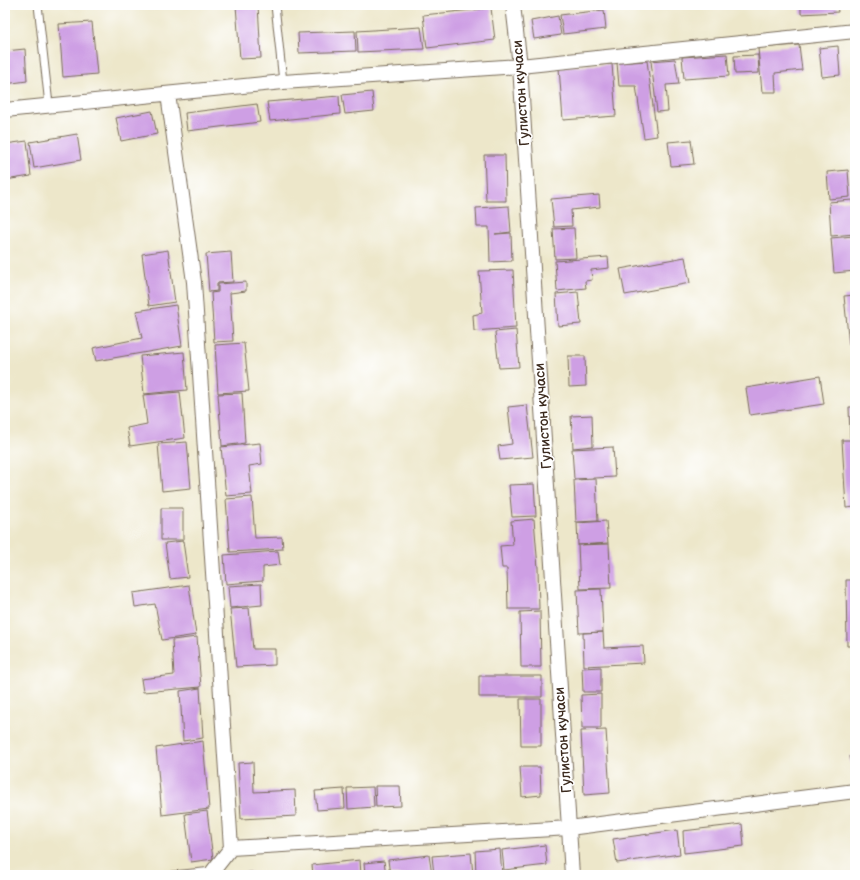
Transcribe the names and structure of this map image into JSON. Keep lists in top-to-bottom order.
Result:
{
  "streets": {
    "street": ["Гулистон кучаси"]
  }
}
